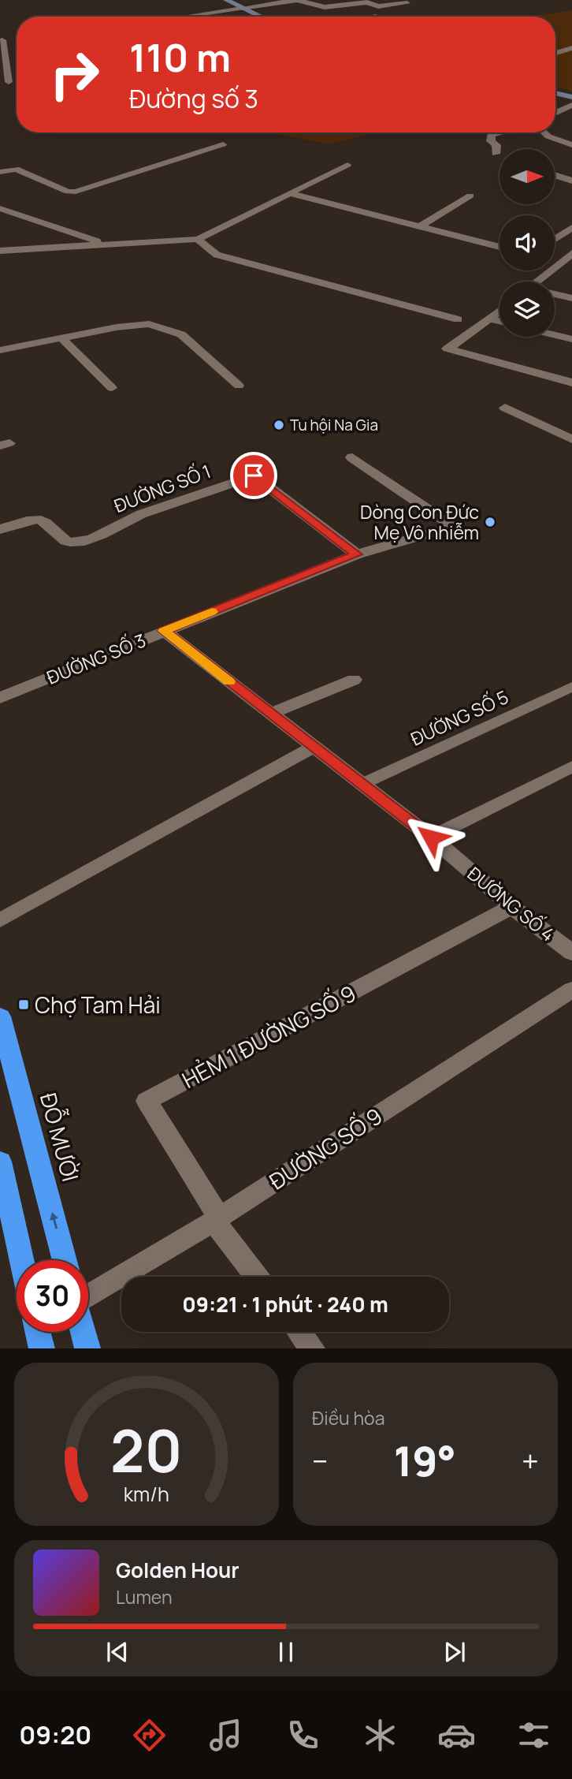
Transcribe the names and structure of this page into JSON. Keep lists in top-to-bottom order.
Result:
{
  "streets": {
    "highway": ["ĐỖ MƯỜI"],
    "street": [
      "ĐƯỜNG SỐ 1",
      "ĐƯỜNG SỐ 3",
      "ĐƯỜNG SỐ 4",
      "HẺM 1 ĐƯỜNG SỐ 9",
      "ĐƯỜNG SỐ 9"
    ],
    "lane": ["ĐƯỜNG SỐ 5"]
  },
  "crossings": [
    ["ĐƯỜNG SỐ 1", "ĐƯỜNG SỐ 3"],
    ["ĐƯỜNG SỐ 3", "ĐƯỜNG SỐ 4"],
    ["ĐƯỜNG SỐ 5", "ĐƯỜNG SỐ 4"],
    ["ĐƯỜNG SỐ 4", "HẺM 1 ĐƯỜNG SỐ 9"],
    ["HẺM 1 ĐƯỜNG SỐ 9", "ĐƯỜNG SỐ 9"]
  ],
  "places": {
    "other": ["Tu hội Na Gia", "Dòng Con Đức Mẹ Vô nhiễm"],
    "transit": ["Chợ Tam Hải"]
  },
  "north": "right",
  "page": {
    "turn": ["110 m", "Đường số 3"],
    "limit": "30",
    "trip": "09:21 · 1 phút · 240 m",
    "tile": "Điều hòa",
    "heat": ["−", "19°", "+"],
    "song": ["Golden Hour", "Lumen"],
    "tabs": "09:20",
    "gauge": ["20", "km/h"]
  }
}
